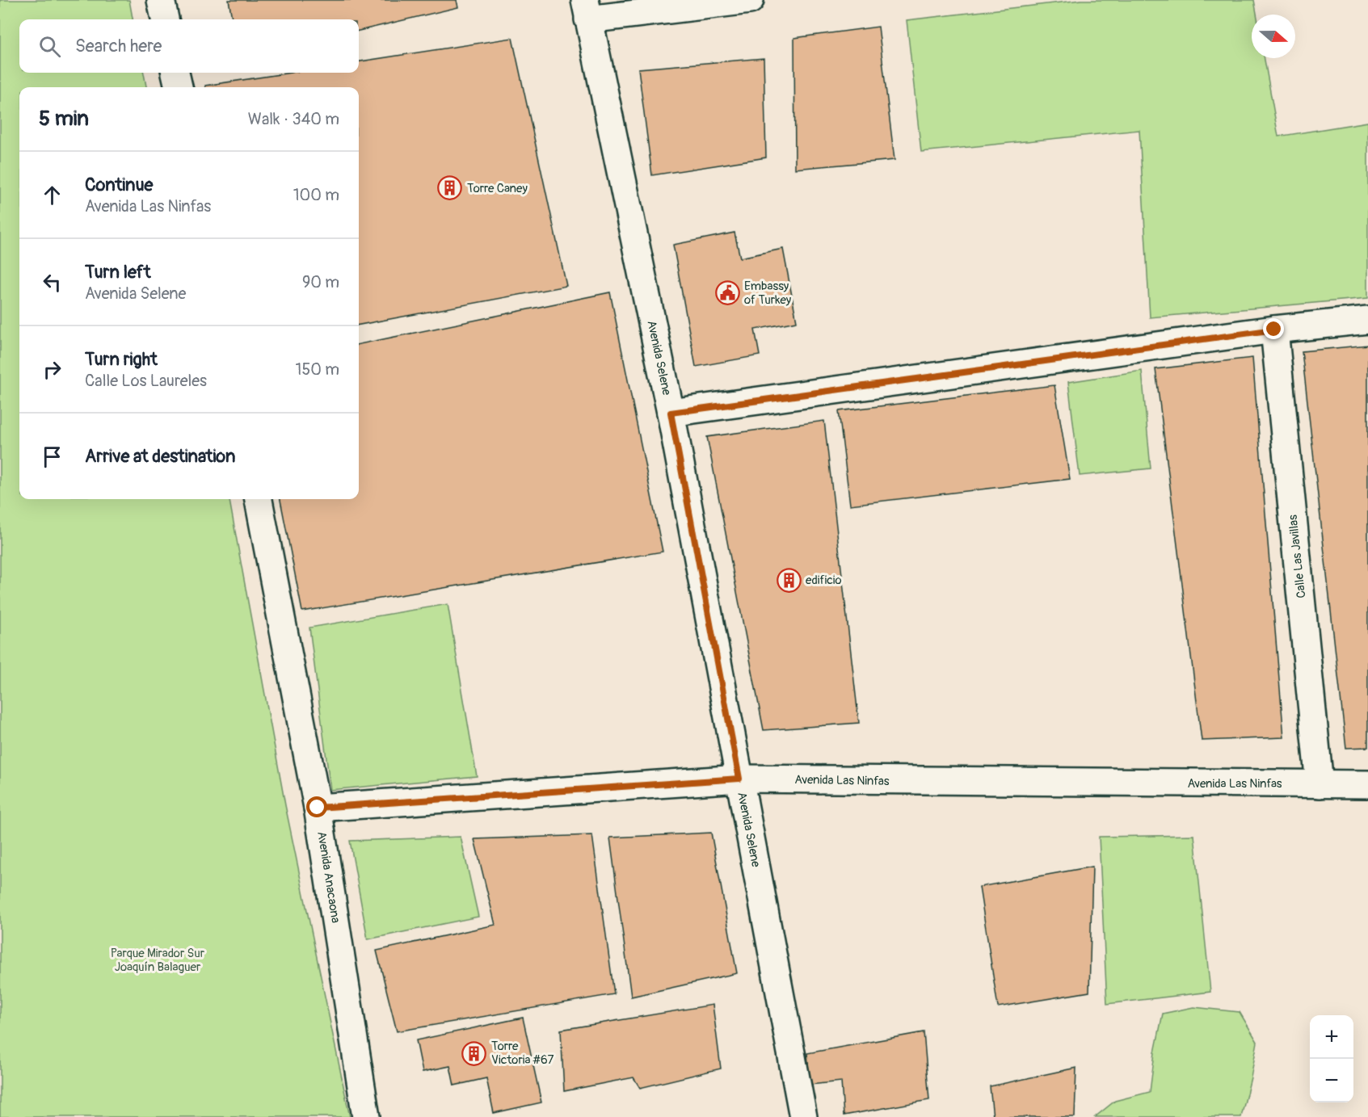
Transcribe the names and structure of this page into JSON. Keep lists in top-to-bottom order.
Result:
{
  "streets": {
    "street": [
      "Avenida Selene",
      "Calle Las Javillas",
      "Avenida Las Ninfas",
      "Avenida Anacaona"
    ]
  },
  "crossings": [
    ["Avenida Selene", "Avenida Las Ninfas"],
    ["Calle Las Javillas", "Avenida Las Ninfas"],
    ["Avenida Las Ninfas", "Avenida Anacaona"]
  ],
  "parks": ["Parque Mirador Sur Joaquín Balaguer"],
  "places": {
    "building": ["Torre Caney", "edificio", "Torre Victoria #67"],
    "public building": ["Embassy of Turkey"]
  },
  "north": "right",
  "page": {
    "search": "Search here",
    "heading": ["5 min", "Walk · 340 m"],
    "list": [
      ["Continue", "Avenida Las Ninfas", "100 m"],
      ["Turn left", "Avenida Selene", "90 m"],
      ["Turn right", "Calle Los Laureles", "150 m"],
      "Arrive at destination"
    ],
    "map_buttons": ["+", "−"]
  }
}
